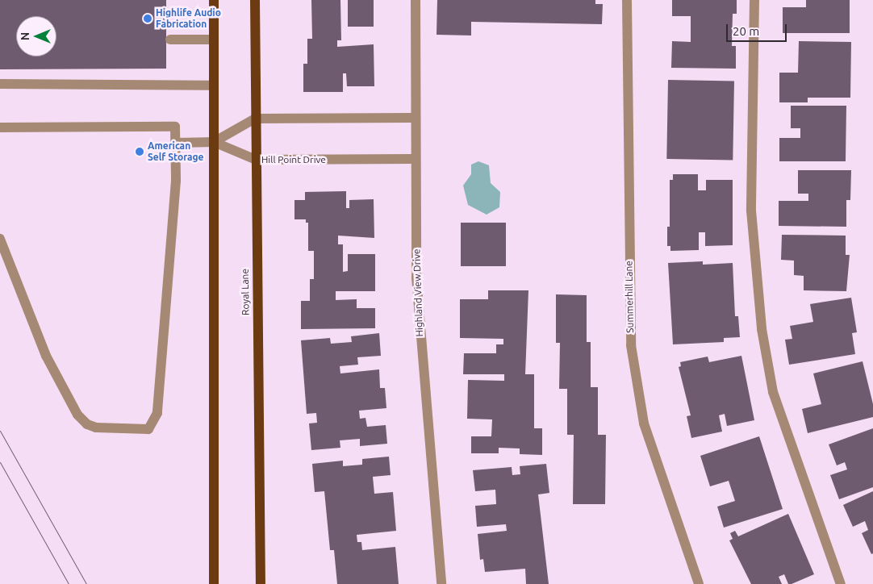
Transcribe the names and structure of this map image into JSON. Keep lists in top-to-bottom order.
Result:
{
  "streets": {
    "main road": ["Royal Lane"],
    "street": ["Hill Point Drive", "Highland View Drive", "Summerhill Lane"]
  },
  "crossings": [
    ["Hill Point Drive", "Royal Lane"],
    ["Hill Point Drive", "Highland View Drive"]
  ],
  "places": ["Highlife Audio Fabrication", "American Self Storage"],
  "scale_bar": "20 m",
  "north": "left"
}
